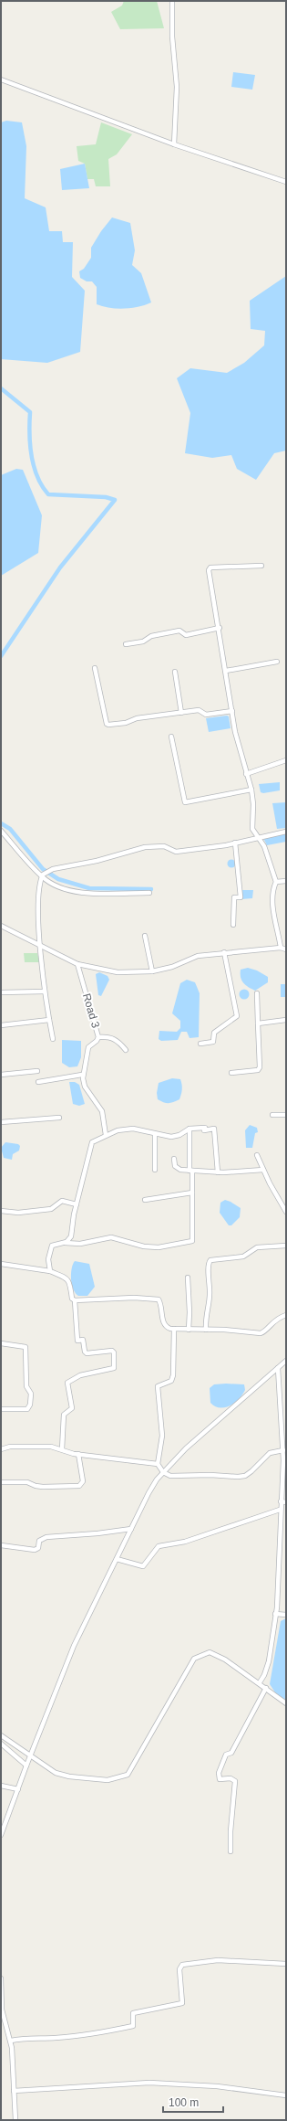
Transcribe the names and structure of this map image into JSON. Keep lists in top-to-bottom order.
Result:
{
  "streets": {
    "street": ["Road 3"]
  },
  "scale_bar": "100 m"
}
